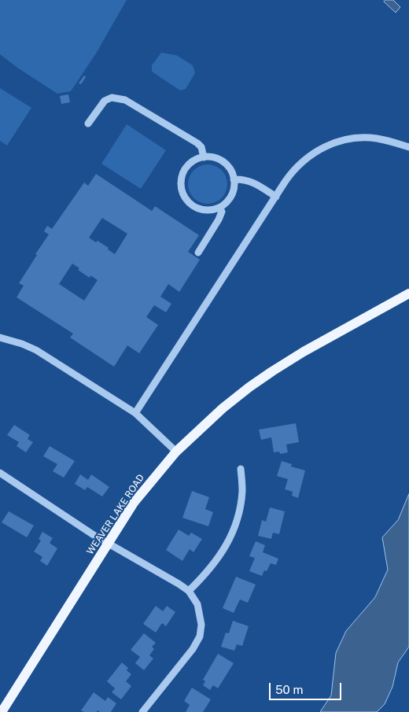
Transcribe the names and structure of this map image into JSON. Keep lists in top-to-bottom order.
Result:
{
  "streets": {
    "main road": ["WEAVER LAKE ROAD"]
  },
  "scale_bar": "50 m"
}
